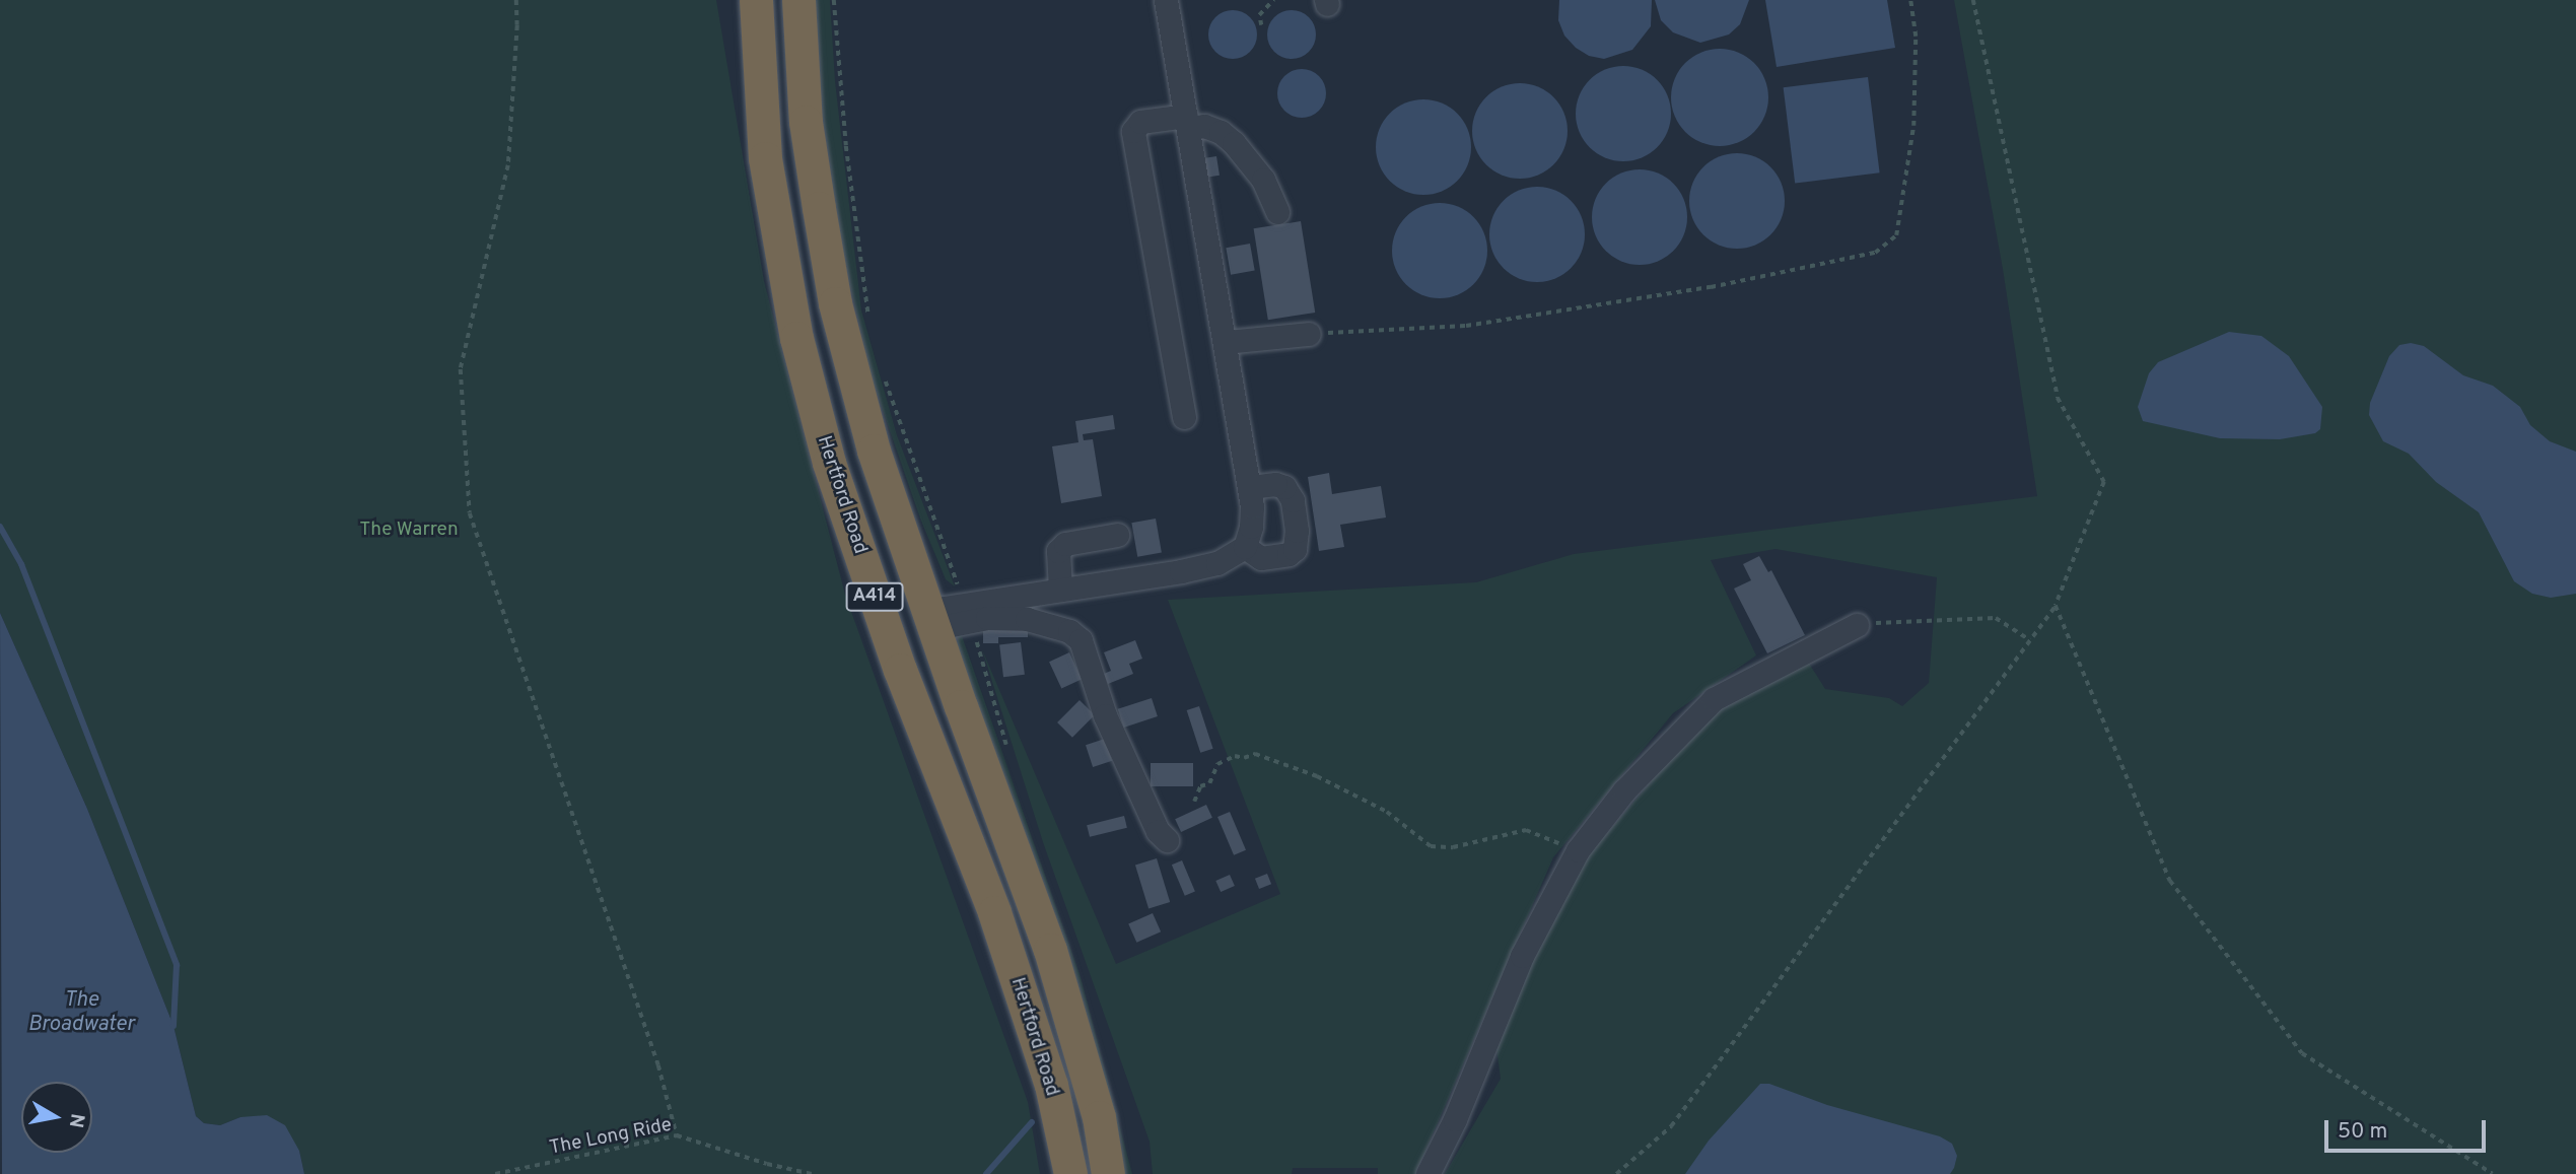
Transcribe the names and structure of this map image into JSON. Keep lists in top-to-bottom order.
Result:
{
  "streets": {
    "highway": ["Hertford Road", "A414"],
    "path": ["The Long Ride"]
  },
  "water": ["The Broadwater"],
  "parks": ["The Warren"],
  "scale_bar": "50 m",
  "north": "right"
}
